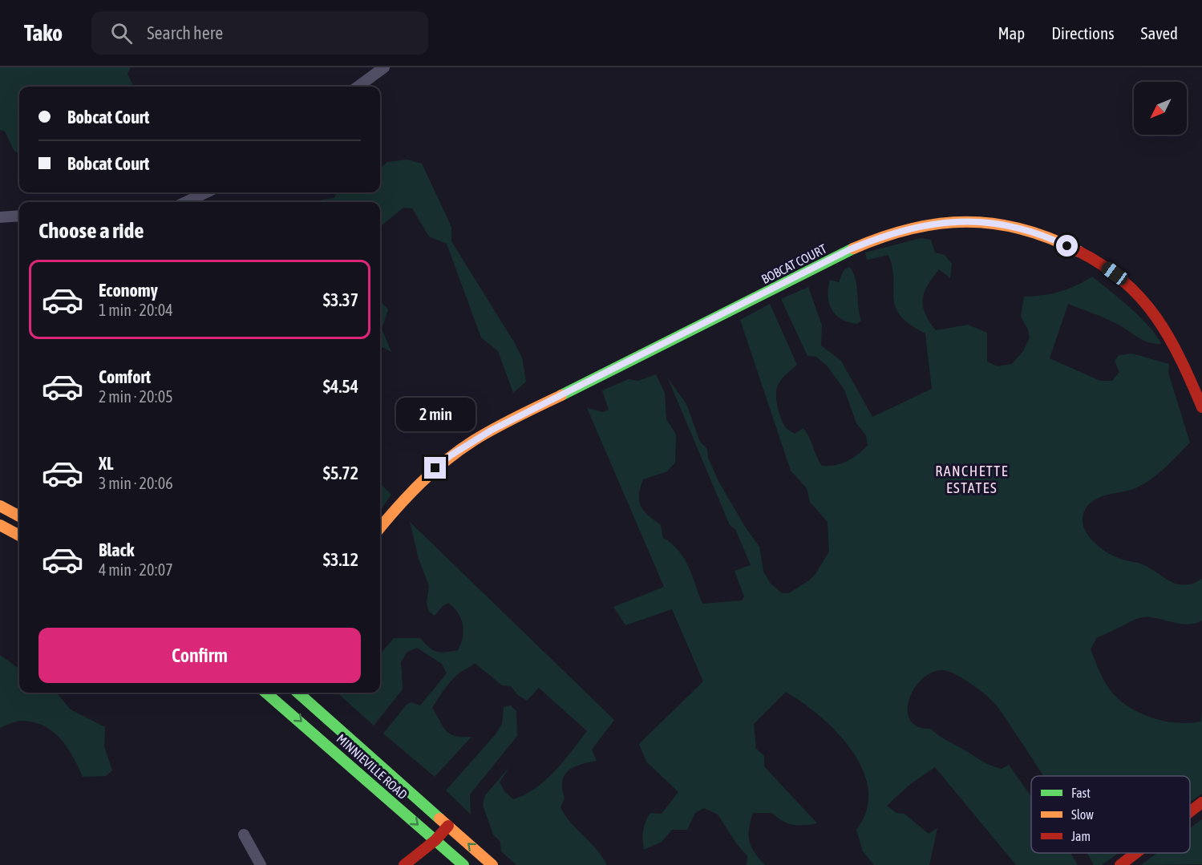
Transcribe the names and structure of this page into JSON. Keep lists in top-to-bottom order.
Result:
{
  "streets": {
    "street": ["BOBCAT COURT", "MINNIEVILLE ROAD"]
  },
  "districts": ["RANCHETTE ESTATES"],
  "legend": ["Fast", "Slow", "Jam"],
  "north": "bottom left",
  "page": {
    "header": "Tako",
    "search": "Search here",
    "nav": ["Map", "Directions", "Saved"],
    "banner": ["Bobcat Court", "Bobcat Court"],
    "heading": "Choose a ride",
    "list": [
      {
        "name": "Economy",
        "note": "1 min · 20:04",
        "value": "$3.37"
      },
      {
        "name": "Comfort",
        "note": "2 min · 20:05",
        "value": "$4.54"
      },
      {
        "name": "XL",
        "note": "3 min · 20:06",
        "value": "$5.72"
      },
      {
        "name": "Black",
        "note": "4 min · 20:07",
        "value": "$3.12"
      }
    ],
    "bubble": "2 min",
    "buttons": "Confirm"
  }
}
